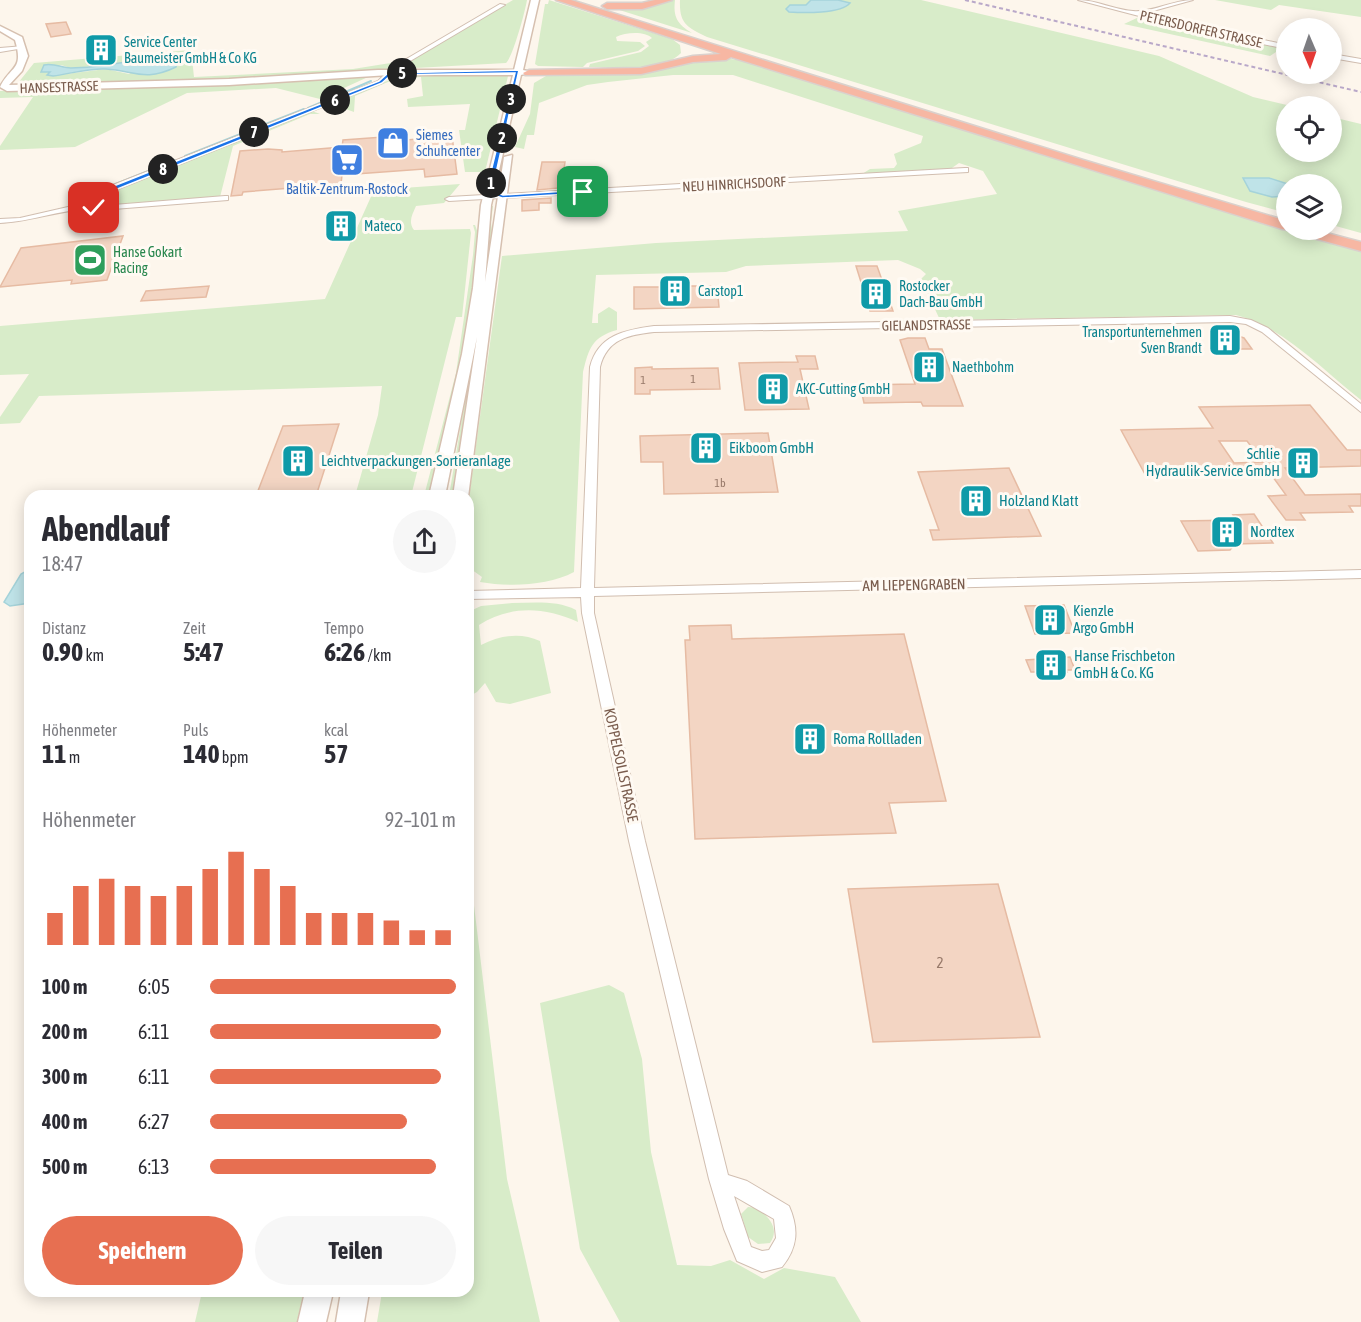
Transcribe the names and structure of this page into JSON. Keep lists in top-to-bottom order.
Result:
{
  "streets": {
    "main road": ["HANSESTRASSE"],
    "street": [
      "PETERSDORFER STRASSE",
      "NEU HINRICHSDORF",
      "GIELANDSTRASSE",
      "AM LIEPENGRABEN",
      "KOPPELSOLLSTRASSE"
    ]
  },
  "crossings": [
    ["GIELANDSTRASSE", "KOPPELSOLLSTRASSE"],
    ["AM LIEPENGRABEN", "KOPPELSOLLSTRASSE"]
  ],
  "places": {
    "building": [
      "Service Center Baumeister GmbH & Co KG",
      "Mateco",
      "Carstop1",
      "Rostocker Dach-Bau GmbH",
      "Transportunternehmen Sven Brandt",
      "Naethbohm",
      "AKC-Cutting GmbH",
      "Eikboom GmbH",
      "Leichtverpackungen-Sortieranlage",
      "Schlie Hydraulik-Service GmbH",
      "Holzland Klatt",
      "Nordtex",
      "Kienzle Argo GmbH",
      "Hanse Frischbeton GmbH & Co. KG",
      "Roma Rollladen"
    ],
    "shop": ["Siemes Schuhcenter"],
    "supermarket": ["Baltik-Zentrum-Rostock"],
    "sports": ["Hanse Gokart Racing"]
  },
  "house_numbers": [
    "1",
    "1",
    "1b",
    "2"
  ],
  "north": "bottom",
  "page": {
    "pins": [
      "5",
      "3",
      "6",
      "7",
      "2",
      "8",
      "1"
    ],
    "heading": ["Abendlauf", "18:47"],
    "stats": [
      ["Distanz", "0.90 km"],
      ["Zeit", "5:47"],
      ["Tempo", "6:26 /km"],
      ["Höhenmeter", "11 m"],
      ["Puls", "140 bpm"],
      ["kcal", "57"]
    ],
    "chart": ["Höhenmeter", "92–101 m"],
    "list": [
      {
        "name": "100 m",
        "note": "6:05"
      },
      {
        "name": "200 m",
        "note": "6:11"
      },
      {
        "name": "300 m",
        "note": "6:11"
      },
      {
        "name": "400 m",
        "note": "6:27"
      },
      {
        "name": "500 m",
        "note": "6:13"
      }
    ],
    "buttons": ["Speichern", "Teilen"]
  }
}
